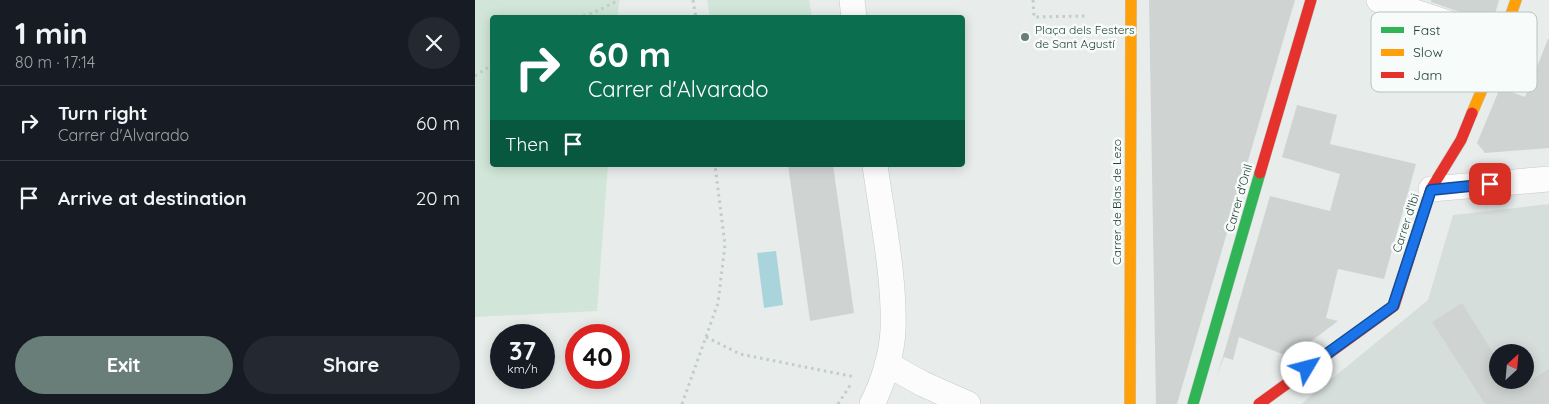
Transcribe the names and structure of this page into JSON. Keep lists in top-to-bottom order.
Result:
{
  "streets": {
    "street": ["Carrer d'Onil", "Carrer de Blas de Lezo", "Carrer d'Ibi"]
  },
  "places": ["Plaça dels Festers de Sant Agustí"],
  "legend": ["Fast", "Slow", "Jam"],
  "north": "top right",
  "page": {
    "heading": ["1 min", "80 m · 17:14"],
    "turn": ["60 m", "Carrer d'Alvarado"],
    "list": [
      {
        "name": "Turn right",
        "note": "Carrer d'Alvarado",
        "value": "60 m"
      },
      {
        "name": "Arrive at destination",
        "value": "20 m"
      }
    ],
    "then": "Then",
    "speed": "37 km/h",
    "limit": "40",
    "buttons": ["Exit", "Share"]
  }
}
